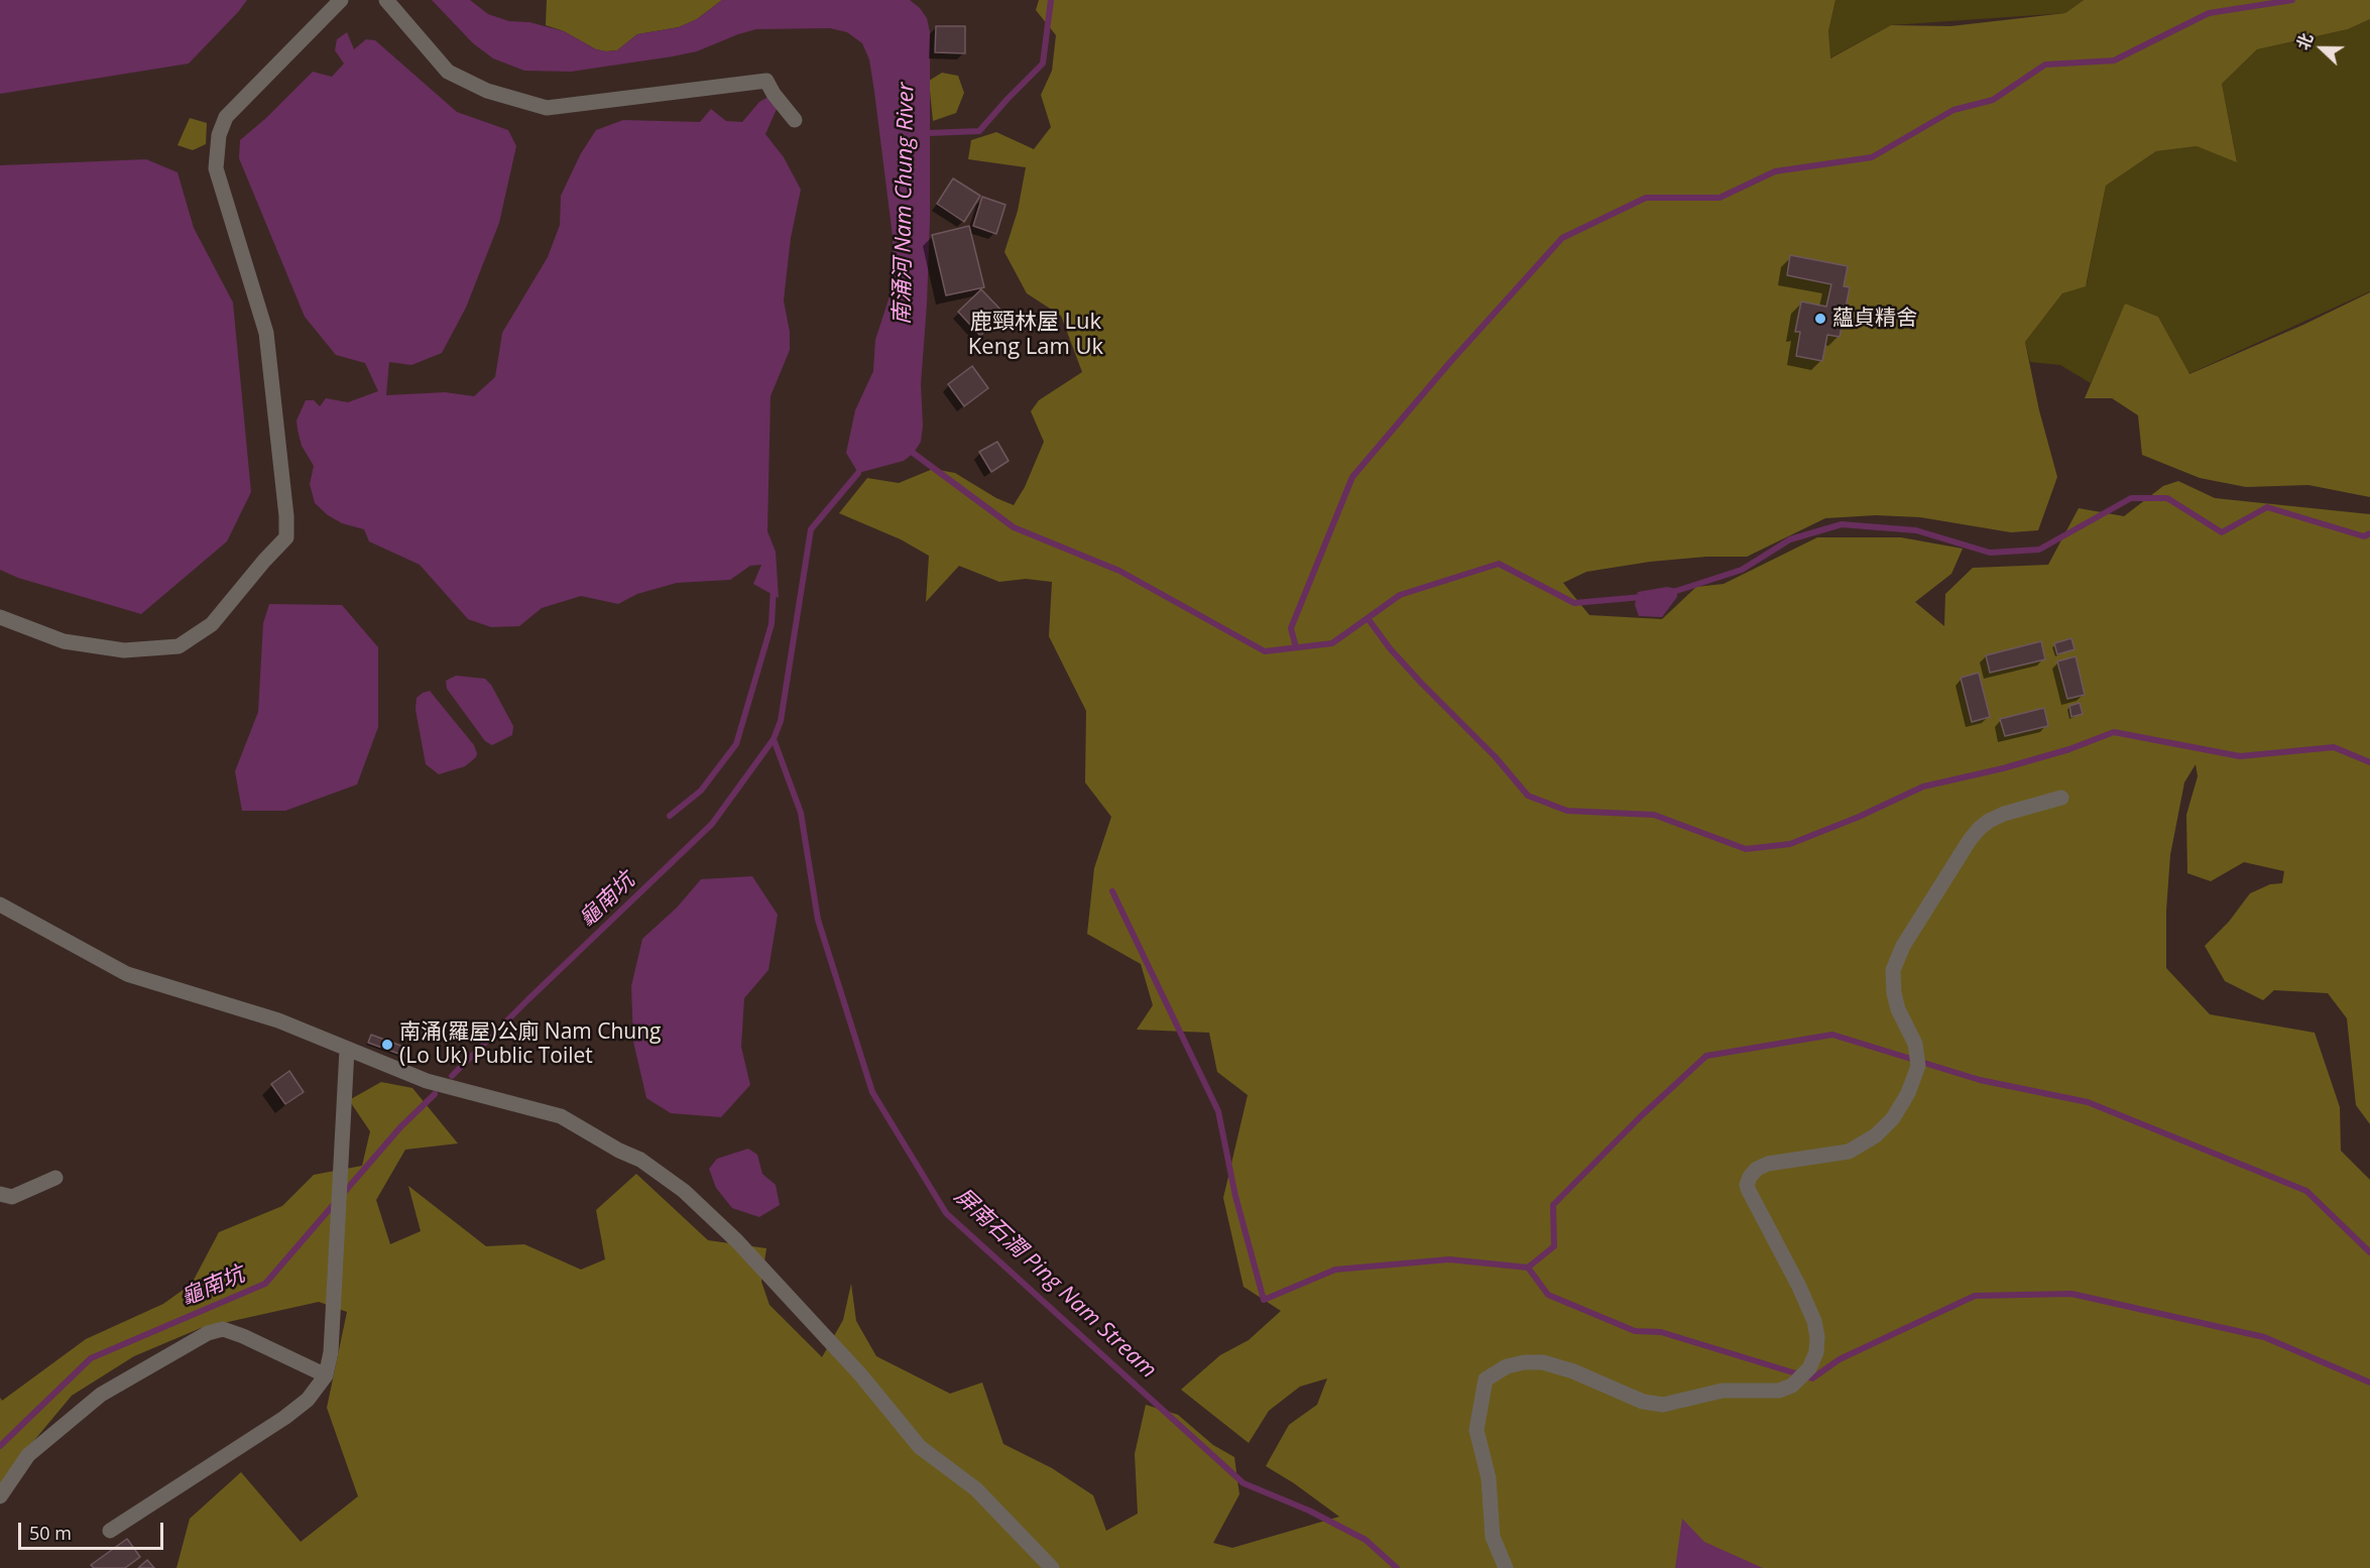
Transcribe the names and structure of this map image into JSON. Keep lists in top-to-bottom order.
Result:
{
  "districts": ["鹿頸林屋 Luk Keng Lam Uk"],
  "water": ["南涌河 Nam Chung River", "龜南坑", "屏南石澗 Ping Nam Stream"],
  "places": ["蘊貞精舍", "南涌(羅屋)公廁 Nam Chung (Lo Uk) Public Toilet"],
  "scale_bar": "50 m",
  "north": "left"
}
